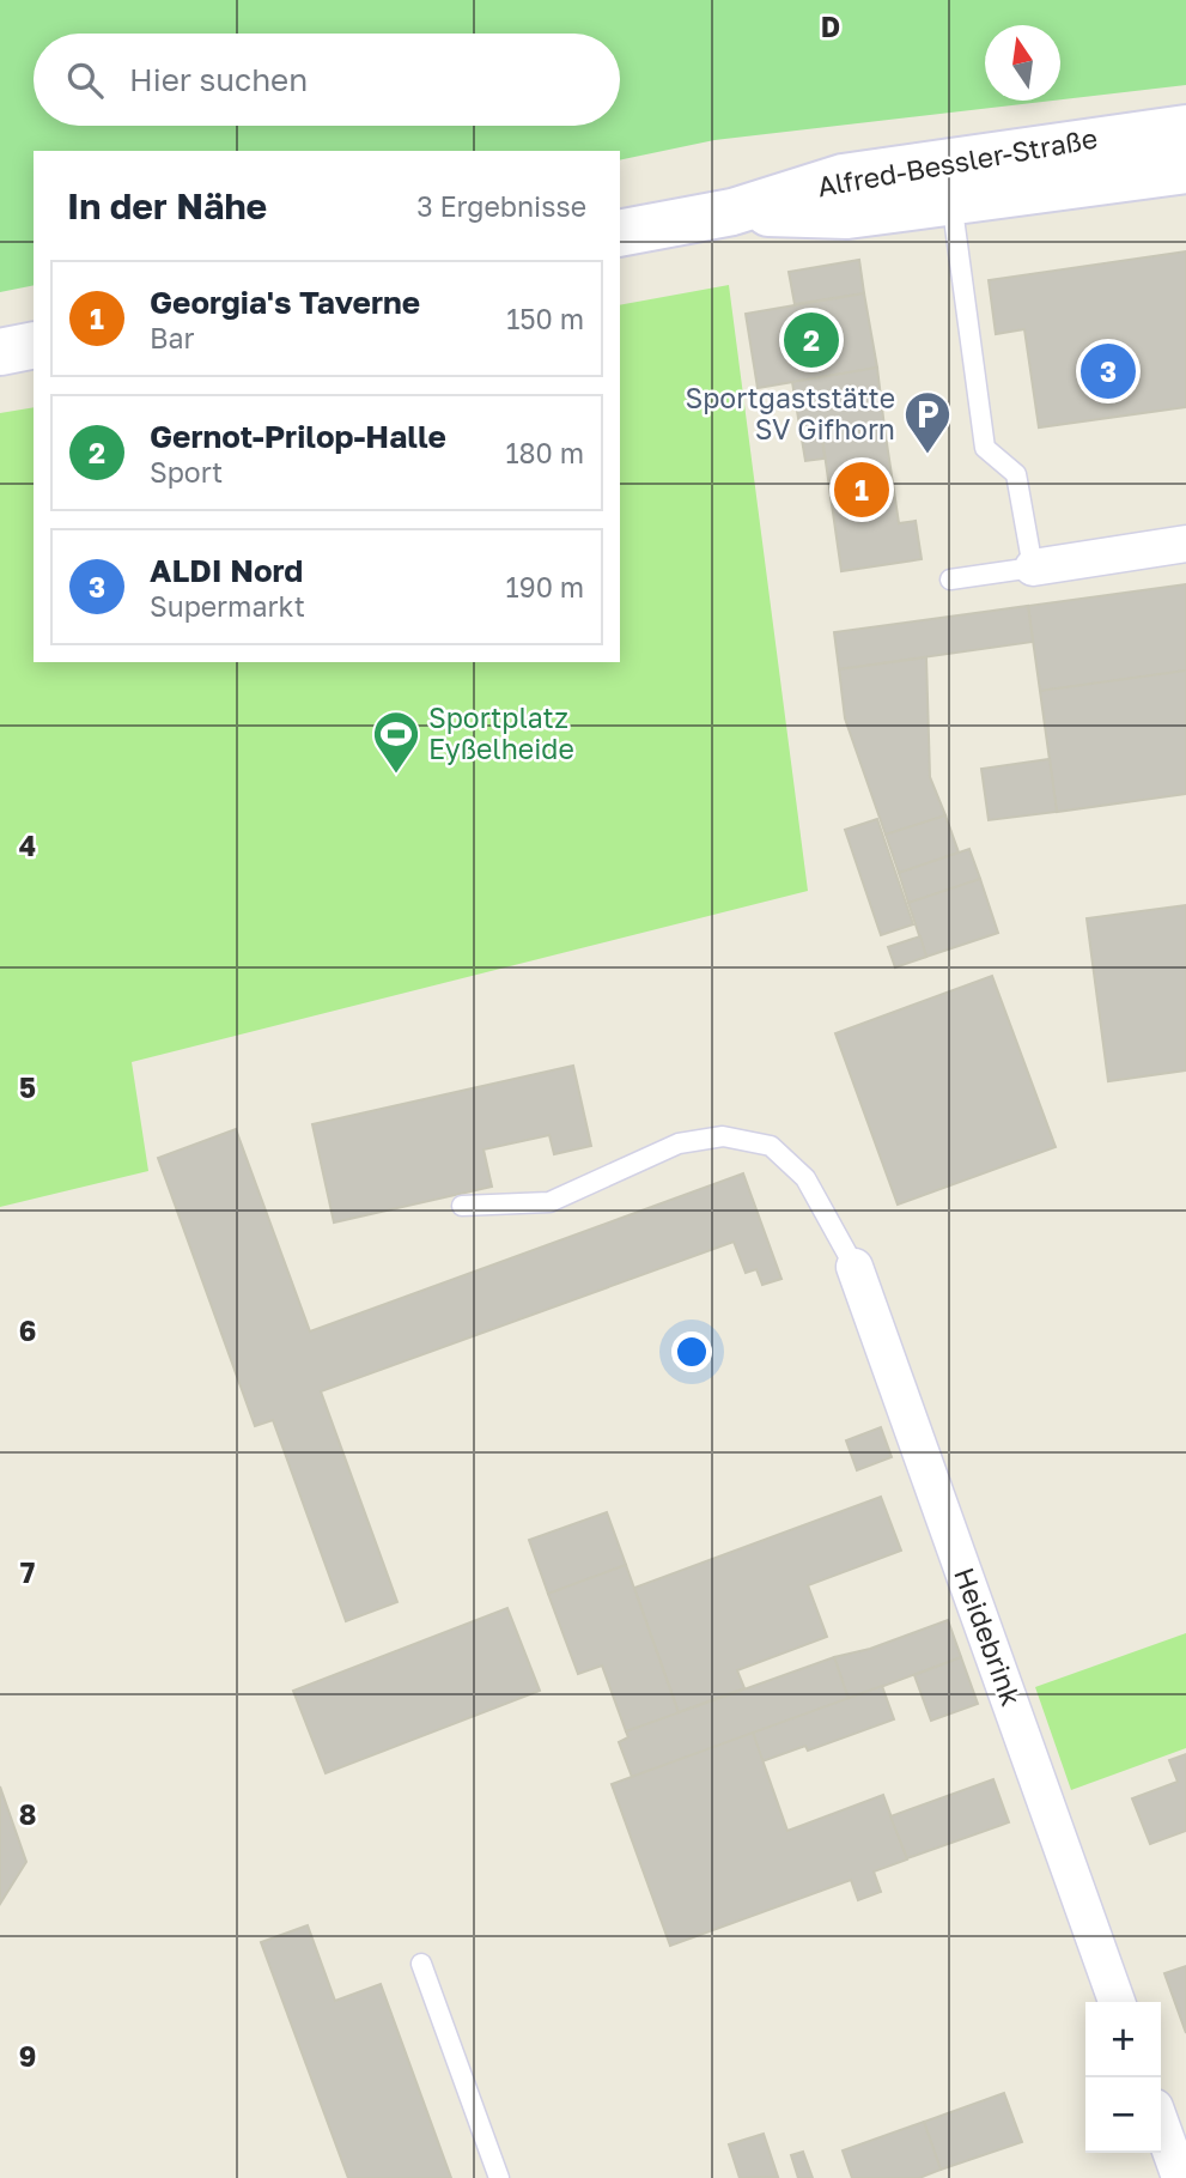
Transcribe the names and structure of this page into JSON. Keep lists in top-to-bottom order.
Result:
{
  "streets": {
    "street": ["Alfred-Bessler-Straße", "Heidebrink"]
  },
  "places": {
    "parking": ["Sportgaststätte SV Gifhorn"],
    "sports": ["Sportplatz Eyßelheide"]
  },
  "north": "top",
  "page": {
    "search": "Hier suchen",
    "heading": ["In der Nähe", "3 Ergebnisse"],
    "list": [
      {
        "mark": "1",
        "name": "Georgia's Taverne",
        "note": "Bar",
        "value": "150 m"
      },
      {
        "mark": "2",
        "name": "Gernot-Prilop-Halle",
        "note": "Sport",
        "value": "180 m"
      },
      {
        "mark": "3",
        "name": "ALDI Nord",
        "note": "Supermarkt",
        "value": "190 m"
      }
    ],
    "pins": ["2", "3", "1"],
    "map_buttons": ["+", "−"]
  },
  "grid": {
    "columns": ["D"],
    "rows": [
      "4",
      "5",
      "6",
      "7",
      "8",
      "9"
    ]
  }
}
